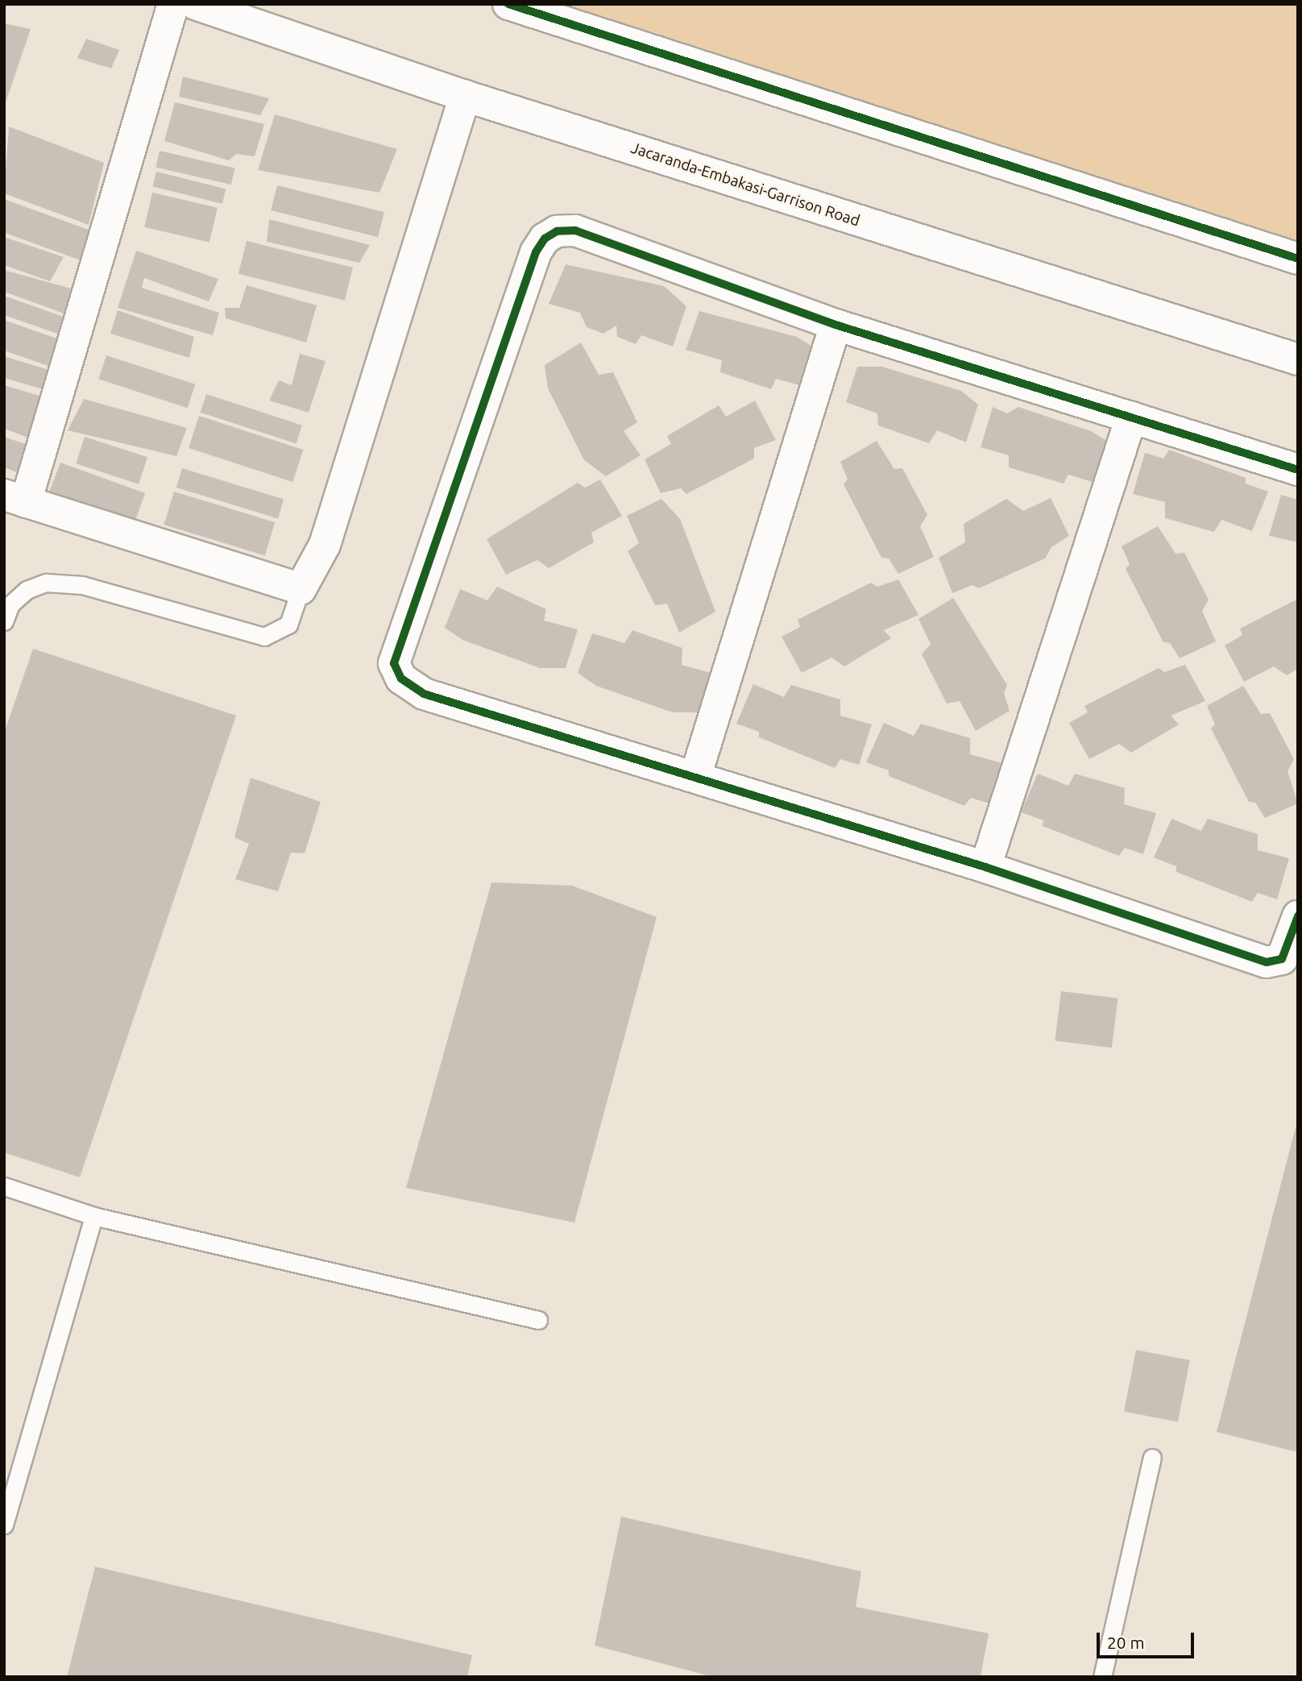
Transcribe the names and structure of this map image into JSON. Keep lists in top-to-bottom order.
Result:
{
  "streets": {
    "street": ["Jacaranda-Embakasi-Garrison Road"]
  },
  "scale_bar": "20 m"
}
